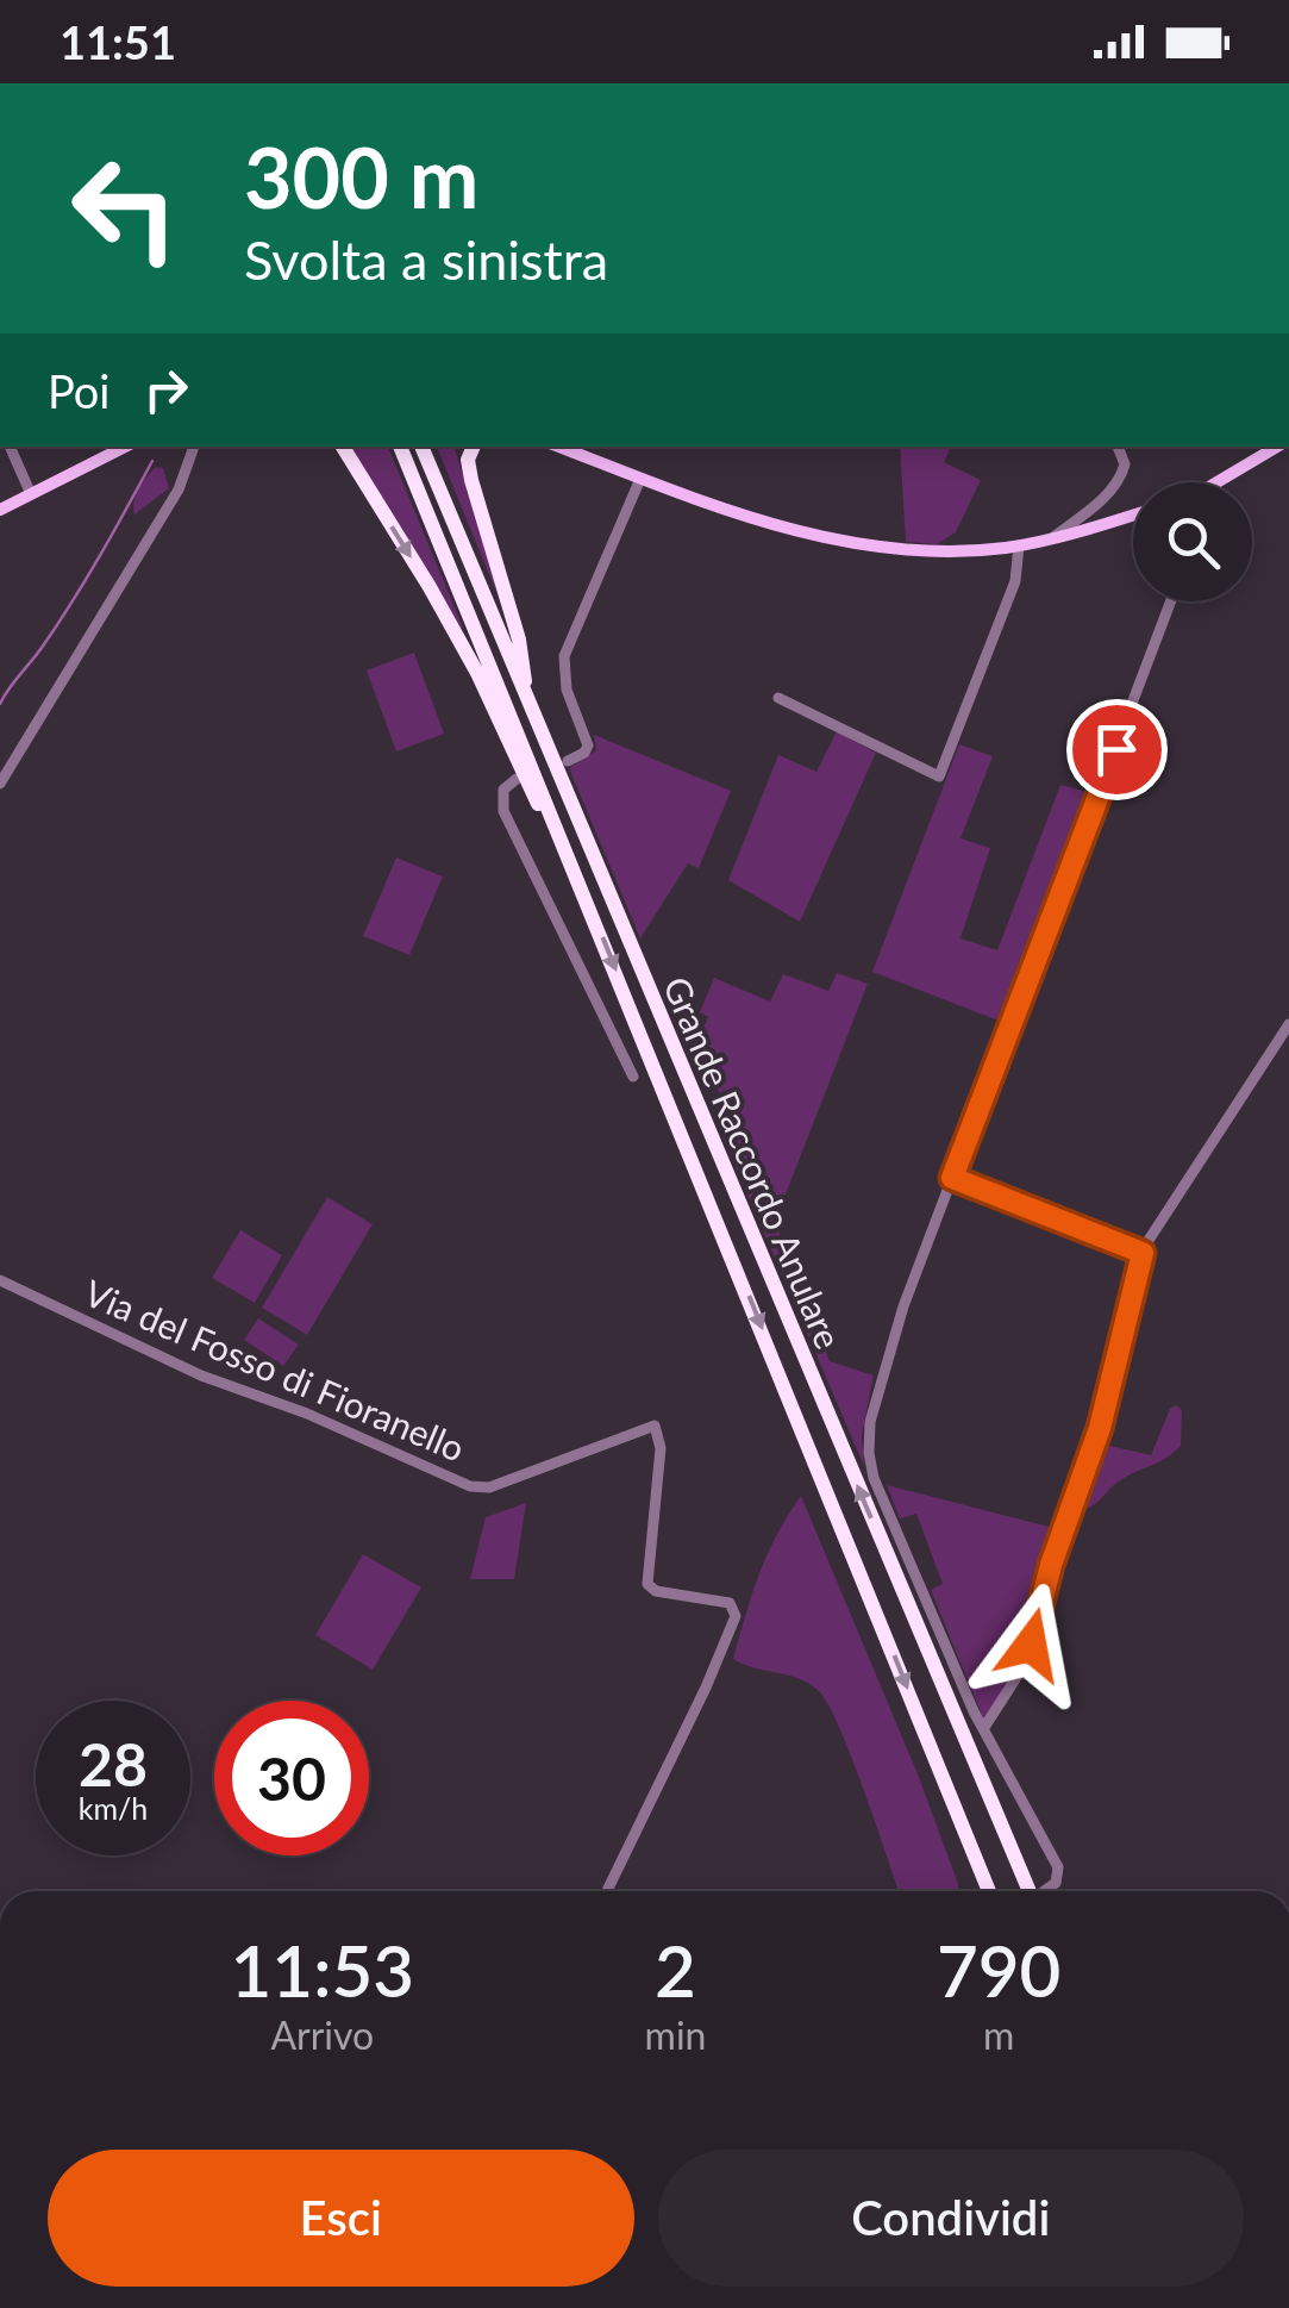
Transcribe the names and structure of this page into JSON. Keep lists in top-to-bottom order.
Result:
{
  "streets": {
    "highway": ["Grande Raccordo Anulare"],
    "street": ["Via del Fosso di Fioranello"]
  },
  "page": {
    "status": "11:51",
    "turn": ["300 m", "Svolta a sinistra"],
    "then": "Poi",
    "speed": "28 km/h",
    "limit": "30",
    "eta": [
      "11:53",
      "Arrivo",
      "2",
      "min",
      "790",
      "m"
    ],
    "buttons": ["Esci", "Condividi"]
  }
}
